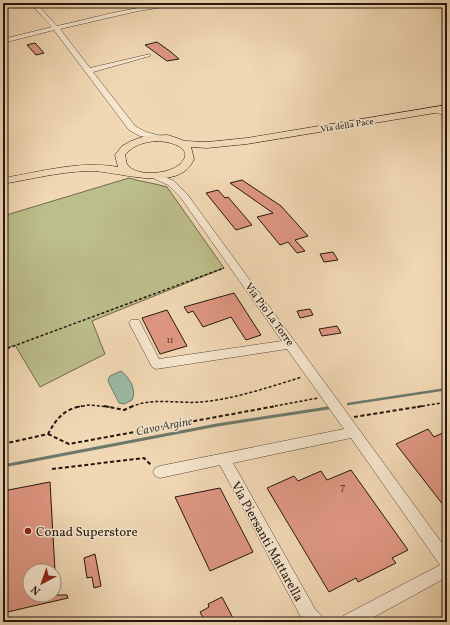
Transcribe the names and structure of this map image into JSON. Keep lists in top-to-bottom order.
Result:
{
  "streets": {
    "main road": ["Via della Pace"],
    "street": ["Via Pio La Torre", "Via Piersanti Mattarella"]
  },
  "crossings": [
    ["Via della Pace", "Via Pio La Torre"]
  ],
  "water": ["Cavo Argine"],
  "places": ["Conad Superstore"],
  "house_numbers": ["11", "7"],
  "north": "bottom left"
}
